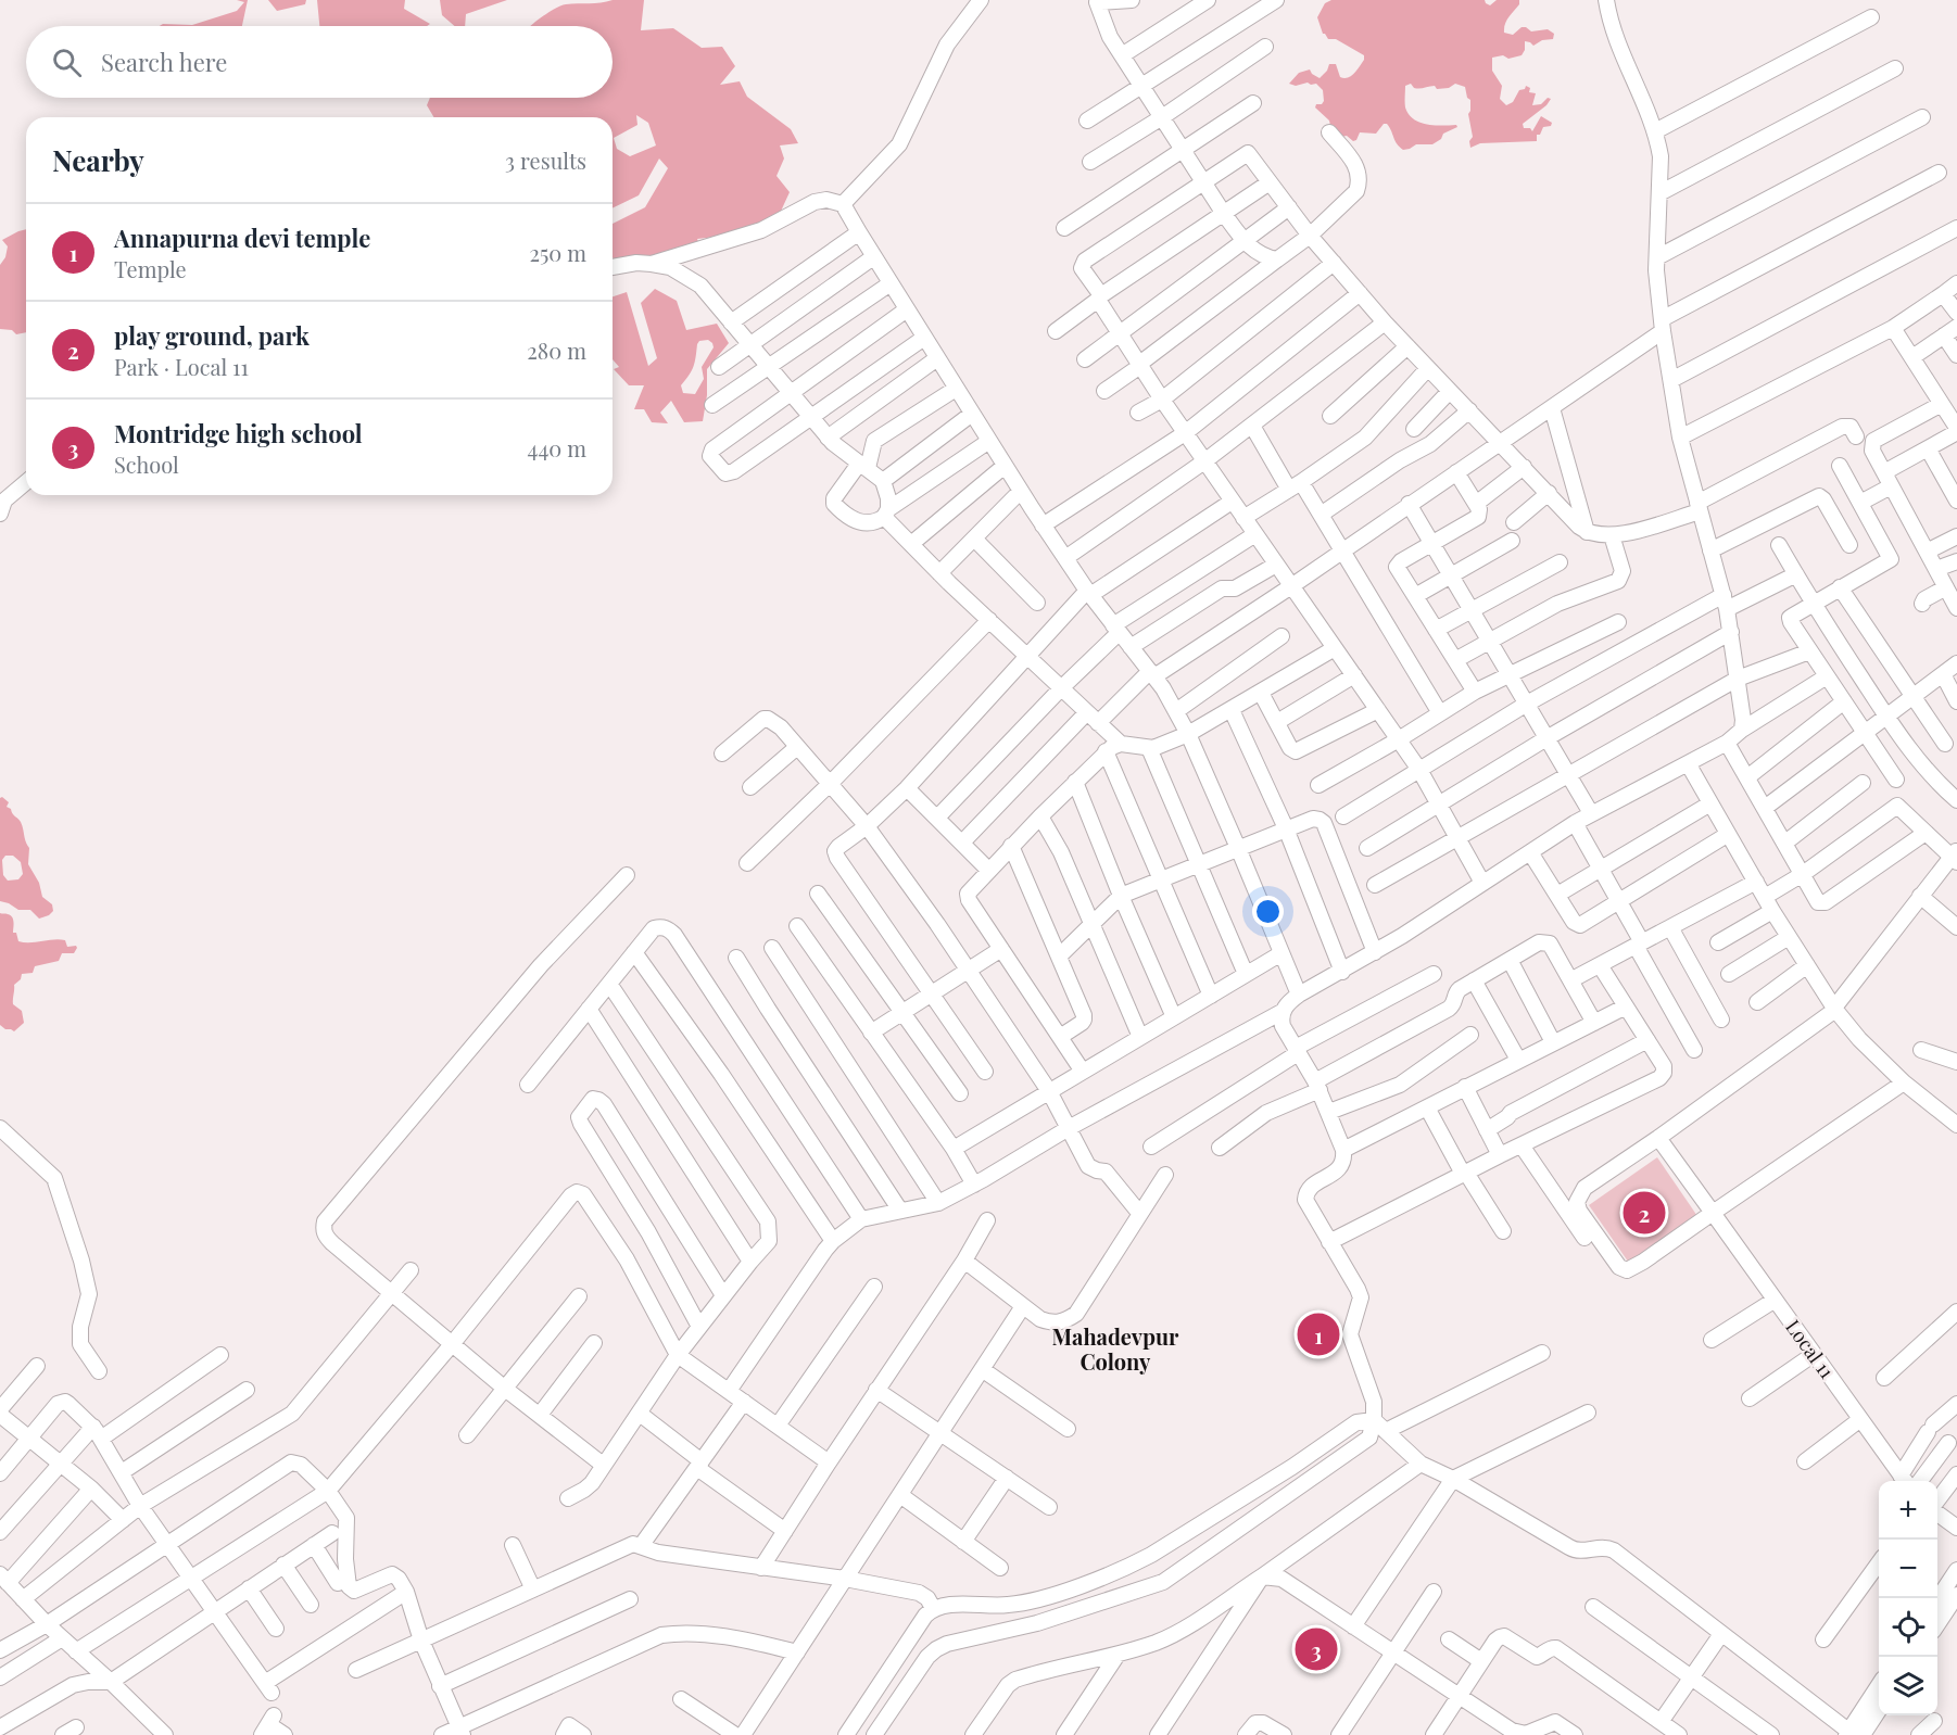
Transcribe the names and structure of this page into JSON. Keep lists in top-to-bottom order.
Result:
{
  "streets": {
    "street": ["Local 11"]
  },
  "districts": ["Mahadevpur Colony"],
  "page": {
    "search": "Search here",
    "heading": ["Nearby", "3 results"],
    "list": [
      {
        "mark": "1",
        "name": "Annapurna devi temple",
        "note": "Temple",
        "value": "250 m"
      },
      {
        "mark": "2",
        "name": "play ground, park",
        "note": "Park · Local 11",
        "value": "280 m"
      },
      {
        "mark": "3",
        "name": "Montridge high school",
        "note": "School",
        "value": "440 m"
      }
    ],
    "pins": ["2", "1", "3"],
    "map_buttons": ["+", "−"]
  }
}
